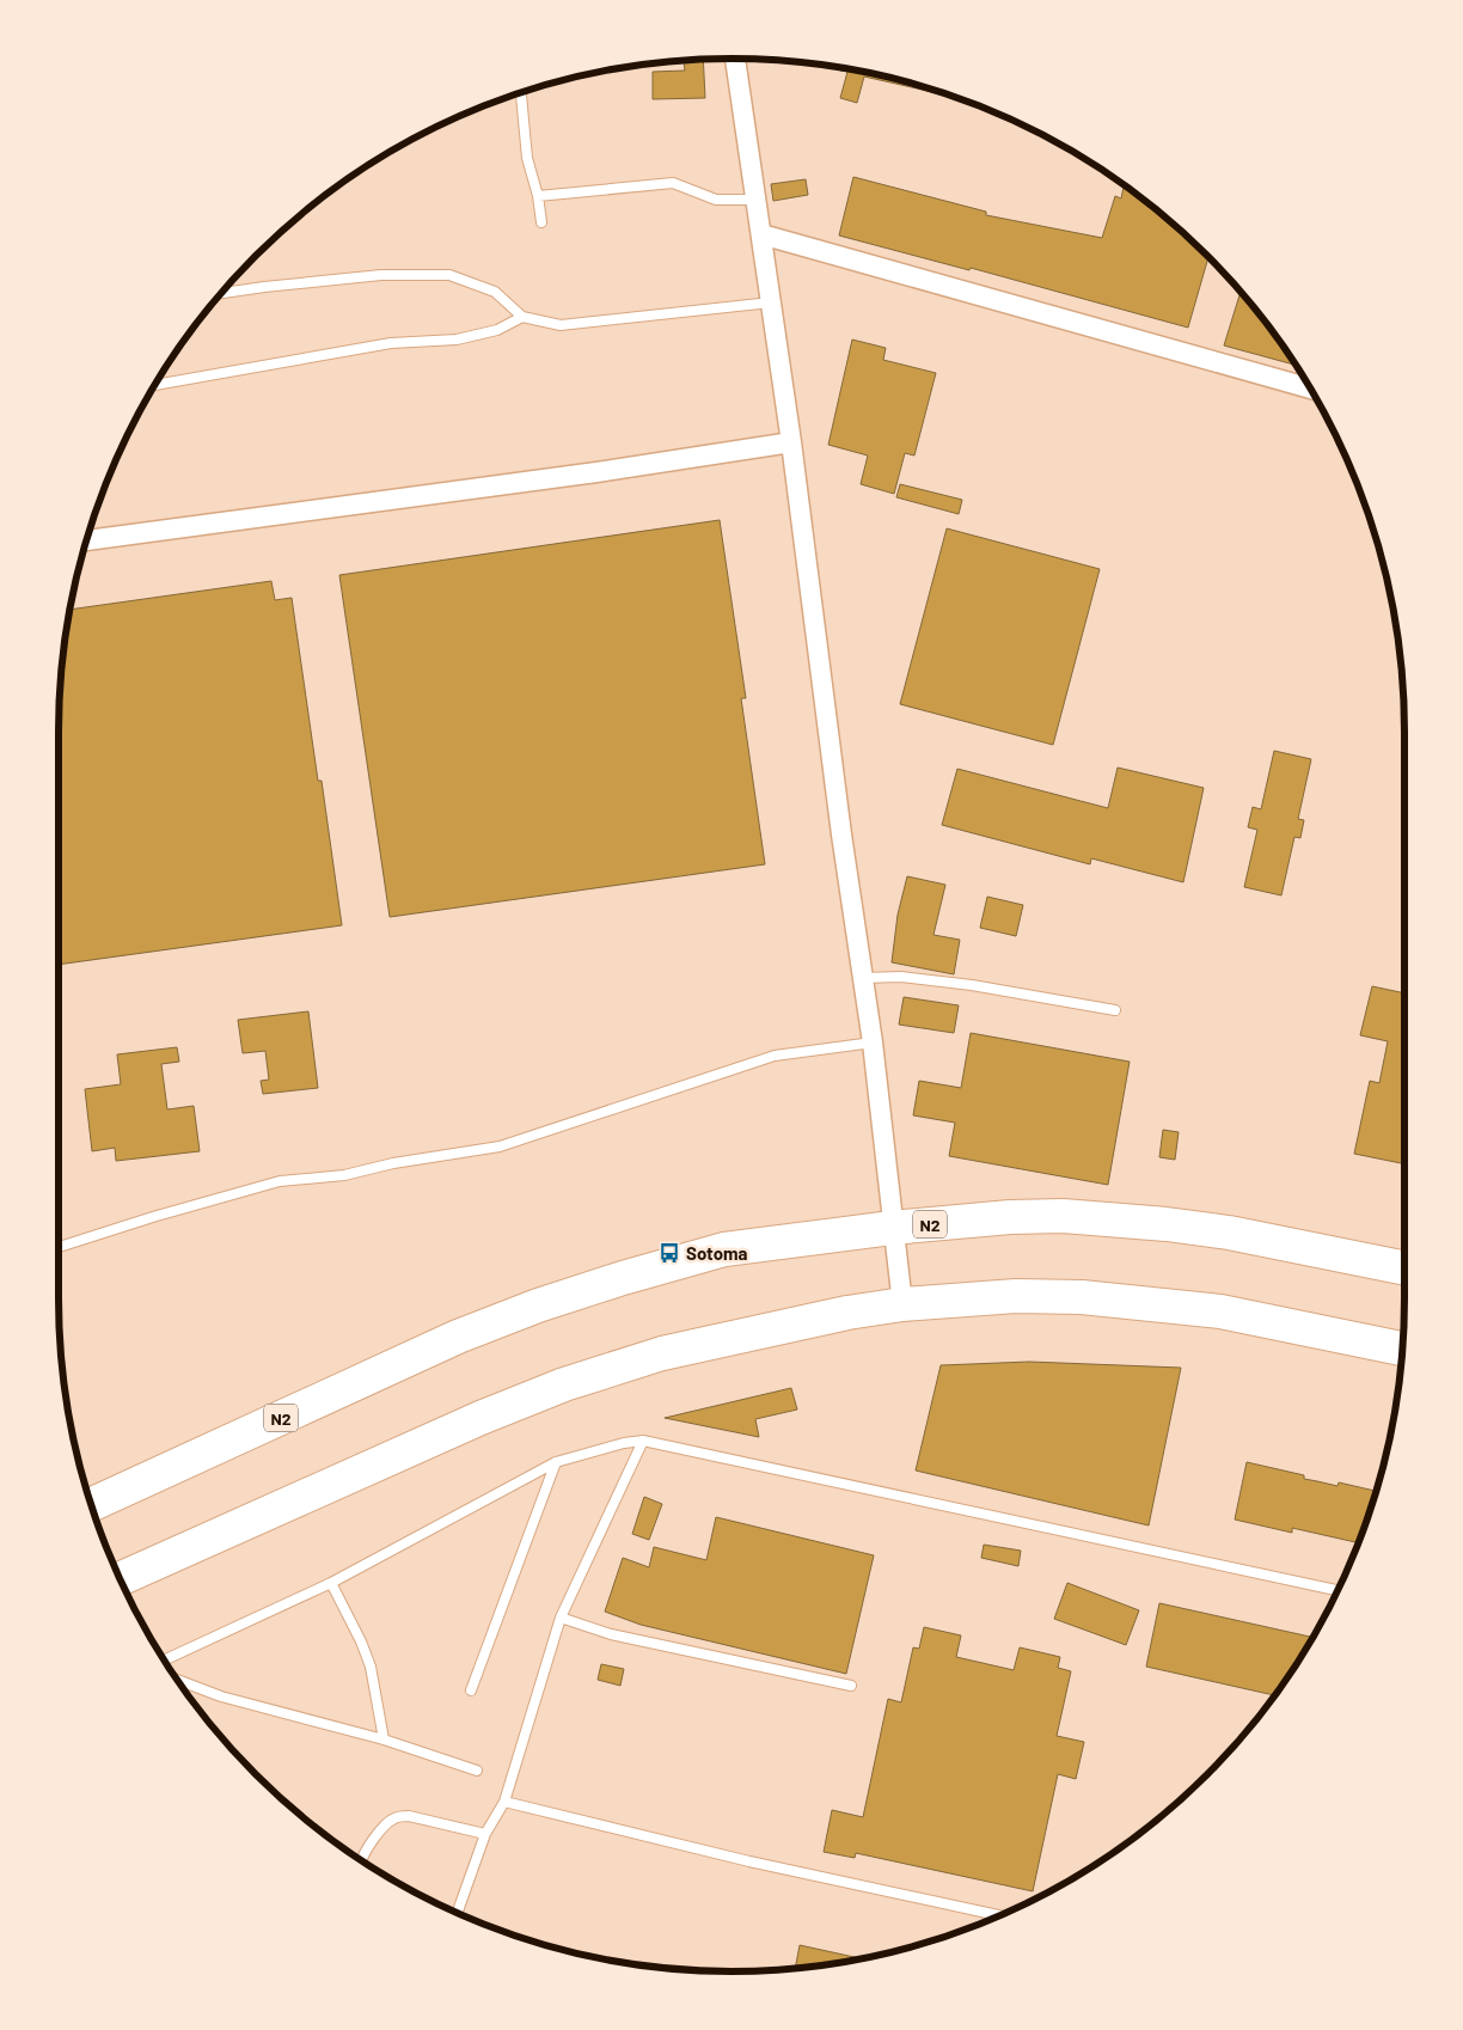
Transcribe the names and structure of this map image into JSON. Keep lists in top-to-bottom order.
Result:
{
  "streets": {
    "highway": ["N2"]
  },
  "places": {
    "bus stop": ["Sotoma"]
  }
}
